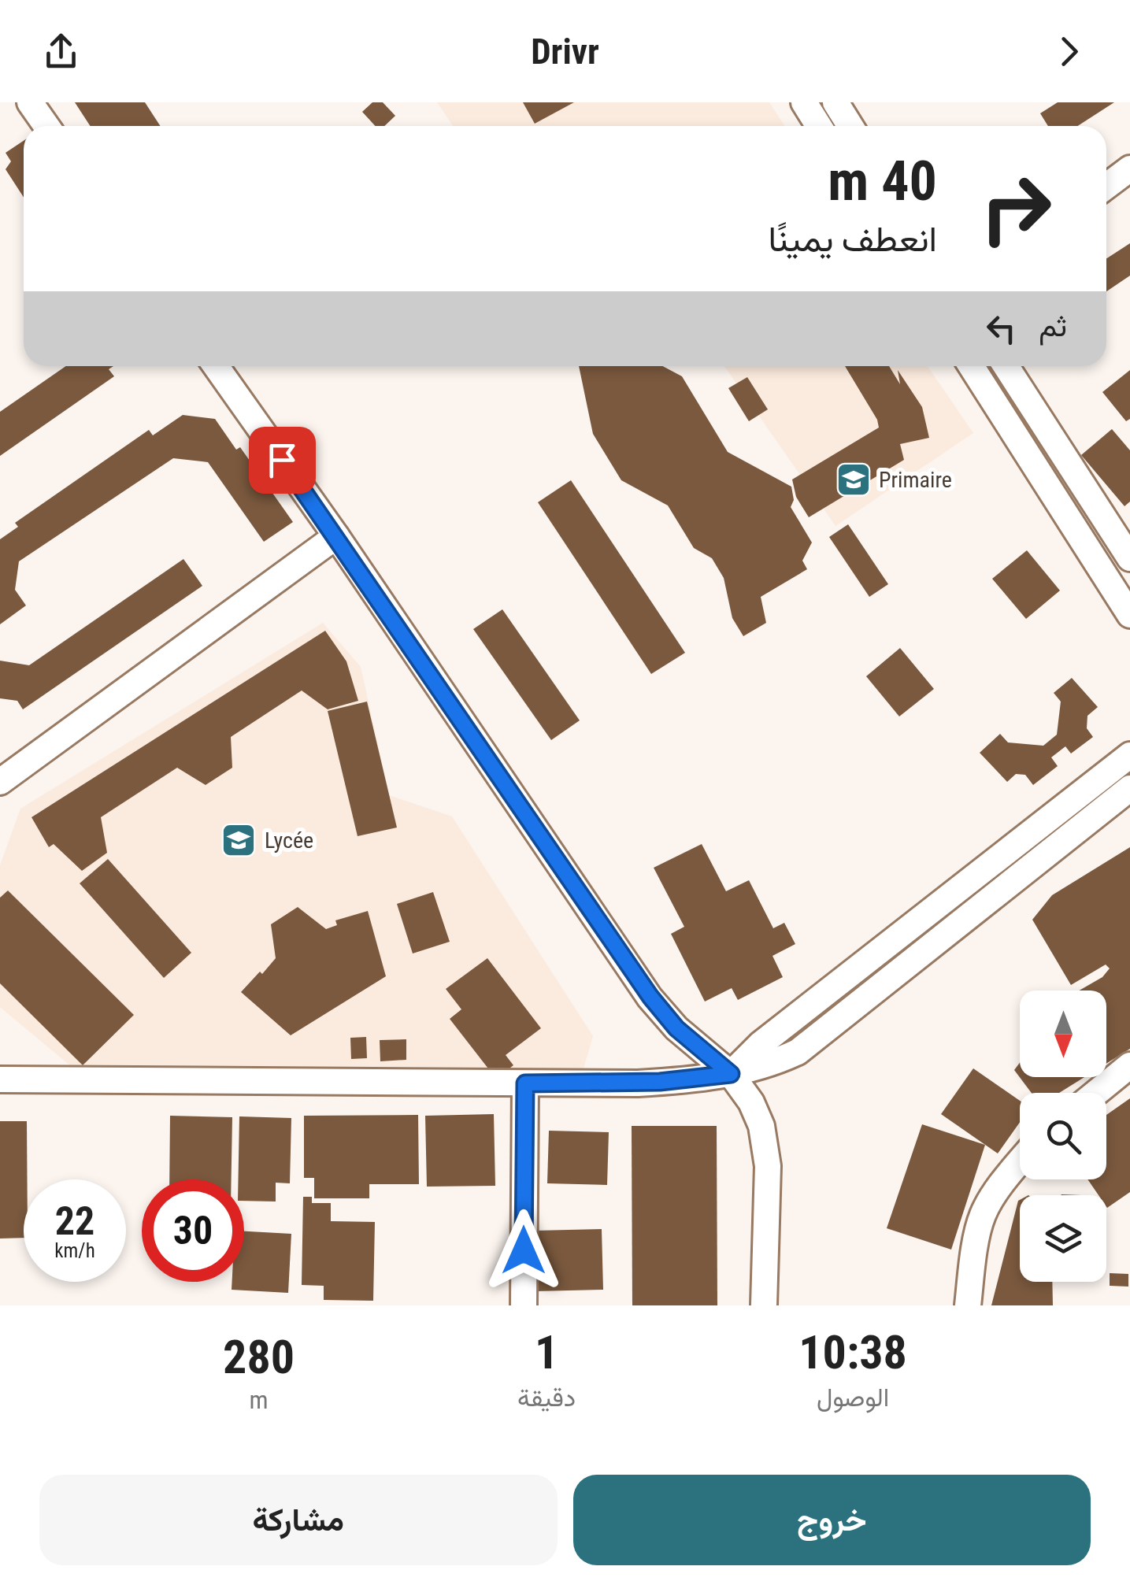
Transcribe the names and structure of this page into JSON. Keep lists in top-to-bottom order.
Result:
{
  "places": {
    "school or university": ["Primaire", "Lycée"]
  },
  "north": "bottom",
  "page": {
    "header": "Drivr",
    "turn": ["40 m", "انعطف يمينًا"],
    "then": "ثم",
    "speed": "22 km/h",
    "limit": "30",
    "eta": [
      "10:38",
      "الوصول",
      "1",
      "دقيقة",
      "280",
      "m"
    ],
    "buttons": ["خروج", "مشاركة"]
  }
}
